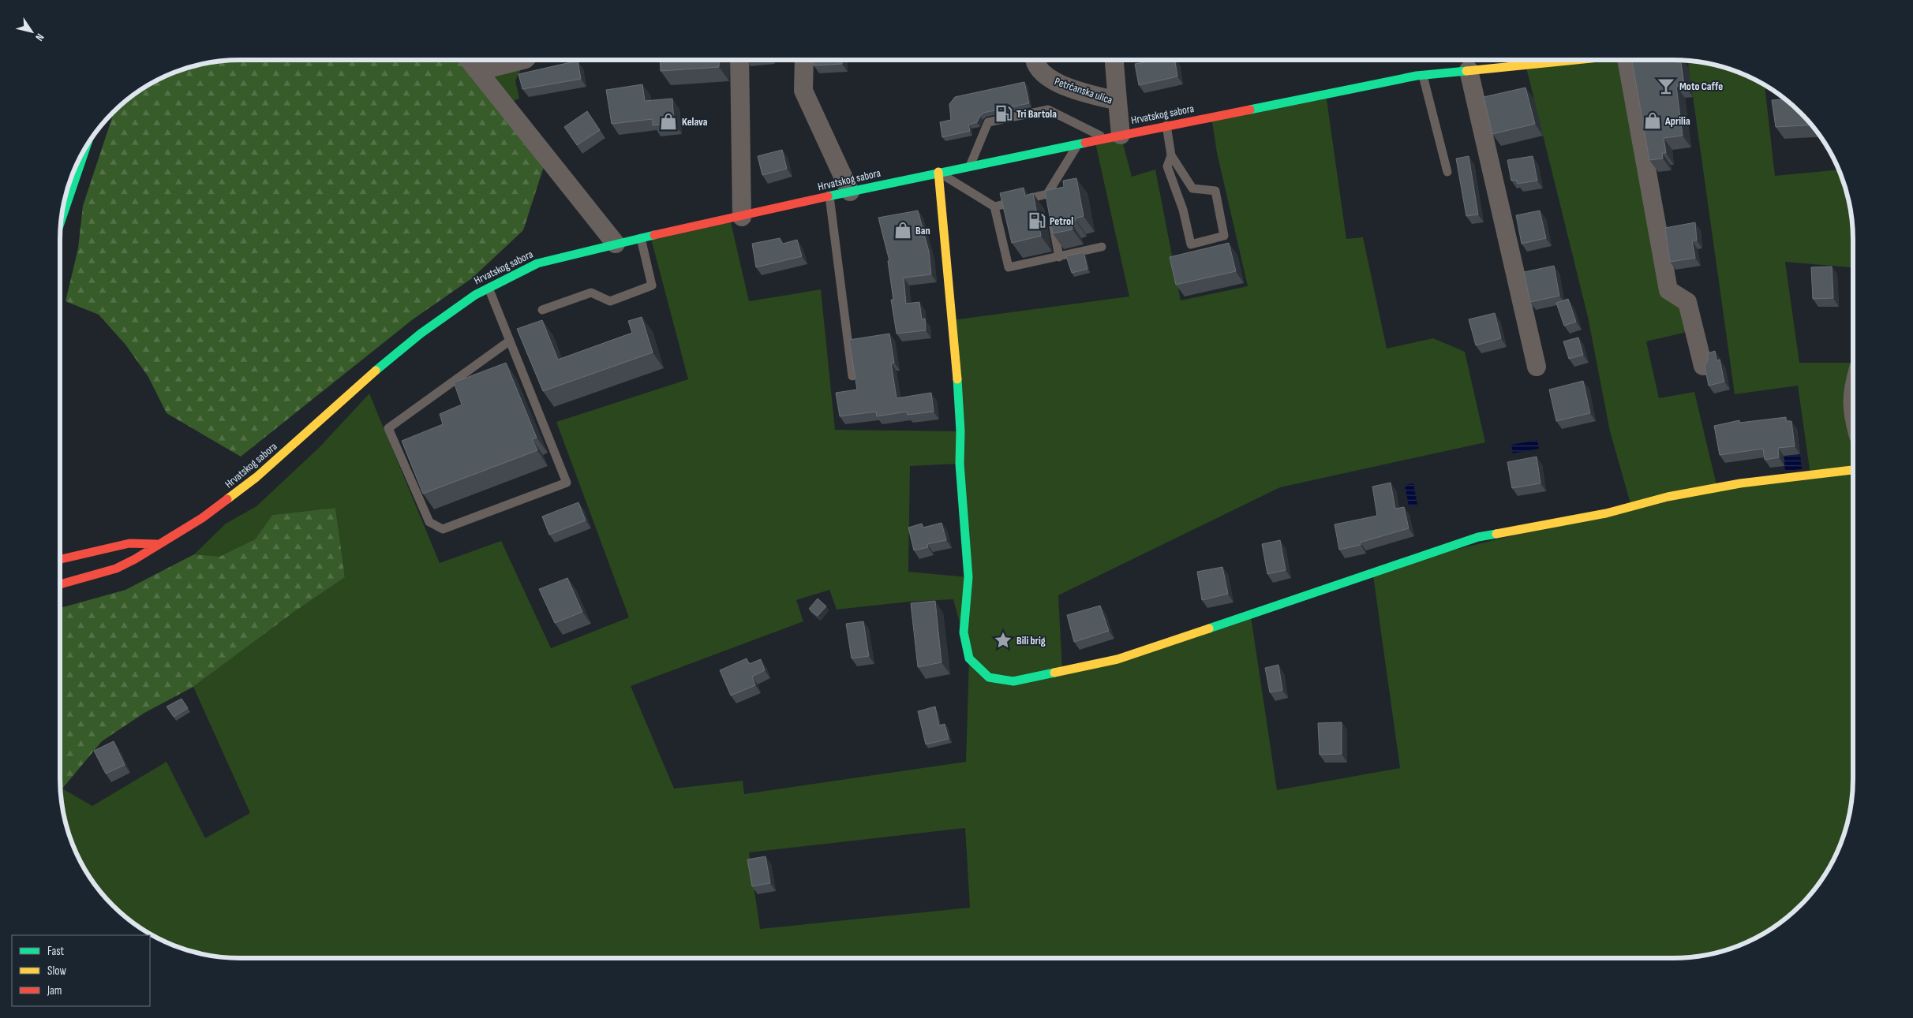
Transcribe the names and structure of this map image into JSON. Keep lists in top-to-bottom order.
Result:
{
  "streets": {
    "main road": ["Hrvatskog sabora"],
    "street": ["Petrčanska ulica"]
  },
  "crossings": [
    ["Petrčanska ulica", "Hrvatskog sabora"]
  ],
  "places": {
    "bar": ["Moto Caffe"],
    "fuel station": ["Tri Bartola", "Petrol"],
    "shop": ["Aprilia", "Kelava", "Ban"],
    "place": ["Bili brig"]
  },
  "legend": ["Fast", "Slow", "Jam"],
  "north": "bottom right"
}
